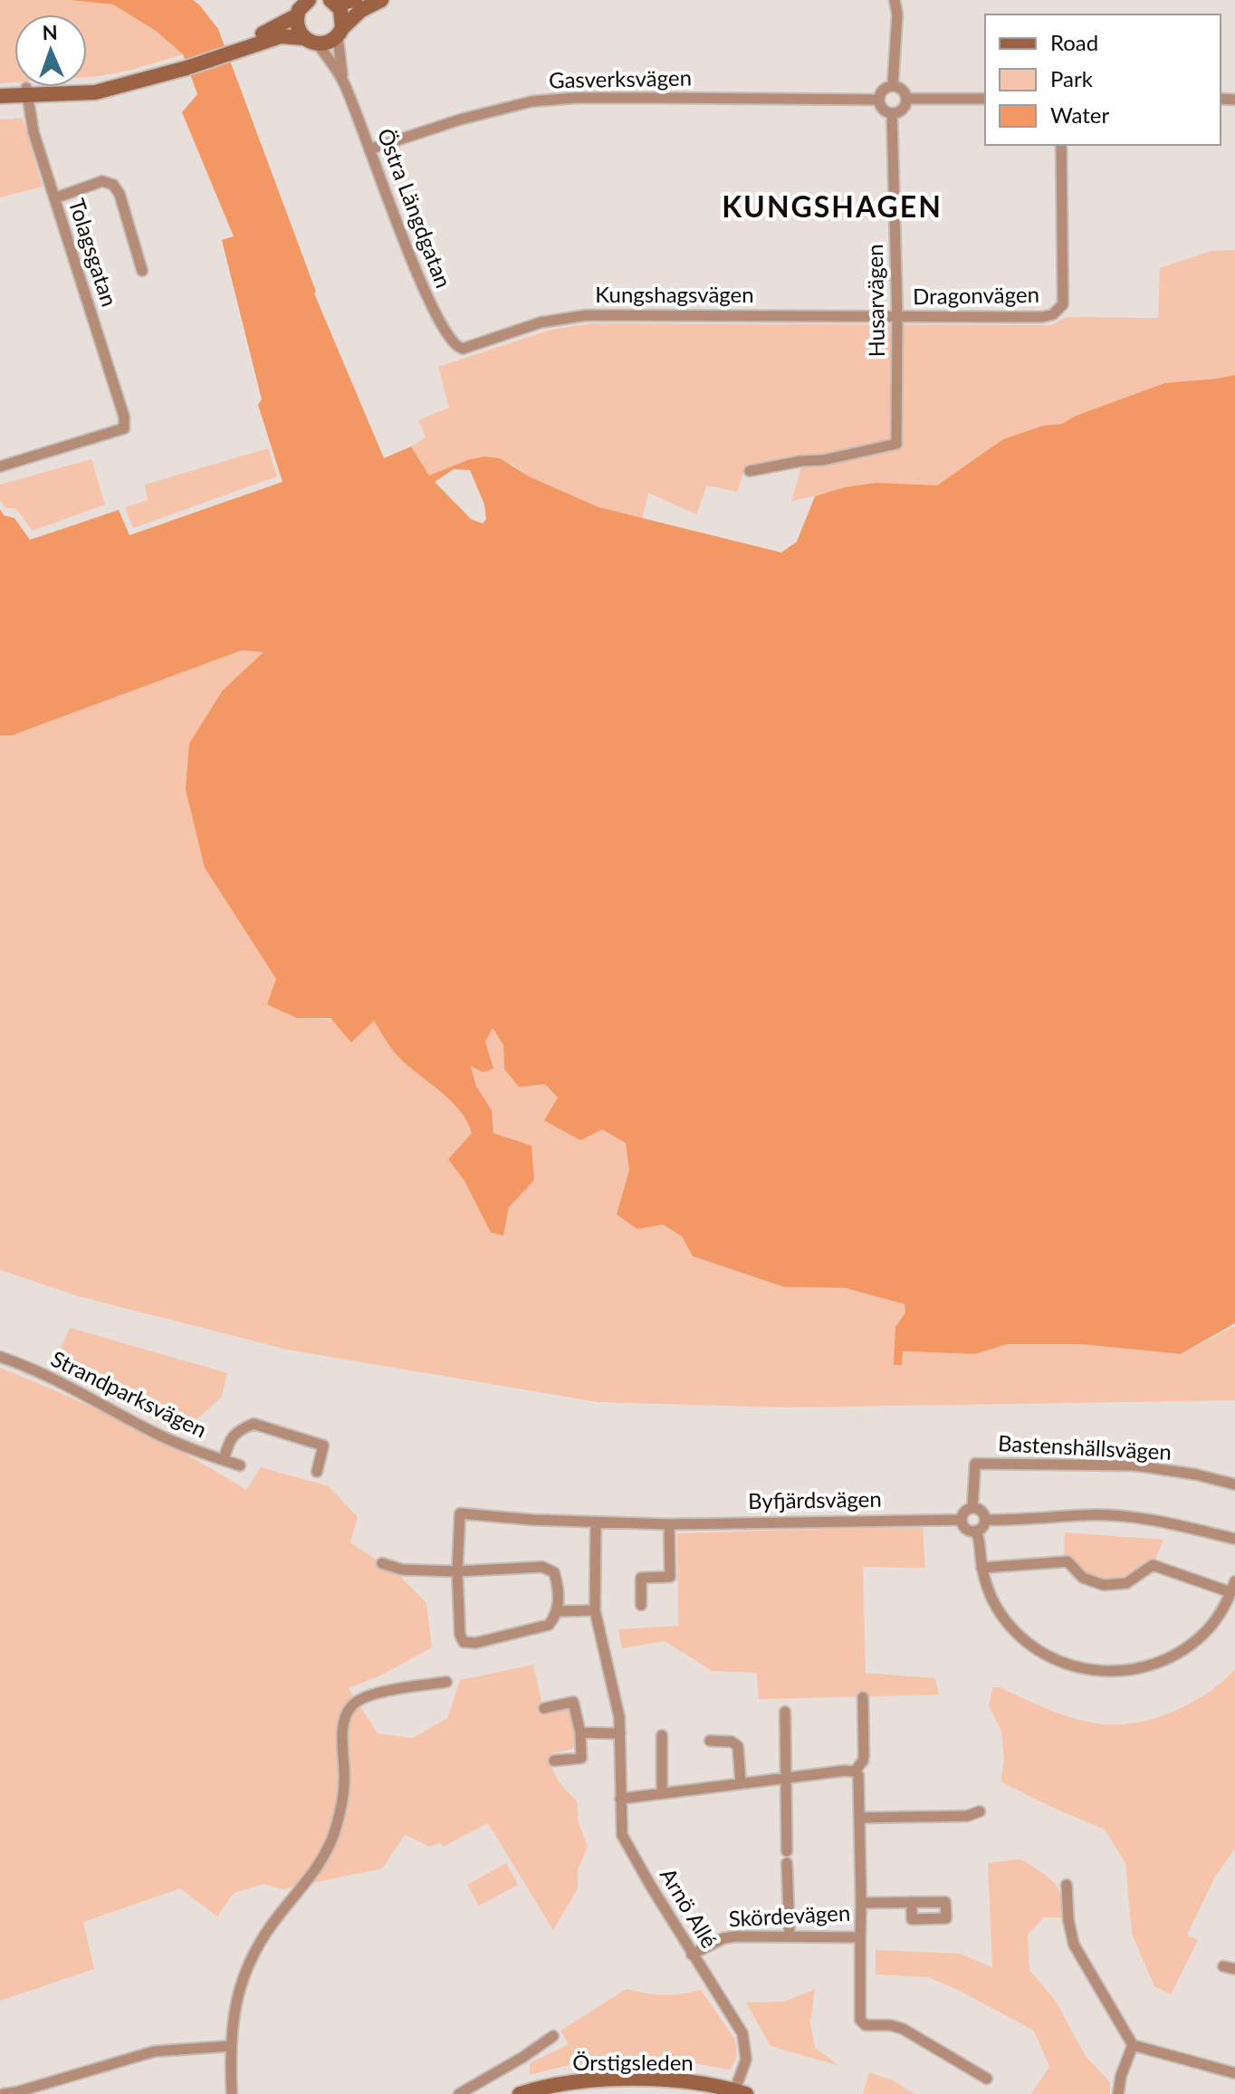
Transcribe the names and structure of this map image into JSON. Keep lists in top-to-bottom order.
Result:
{
  "streets": {
    "main road": ["Örstigsleden"],
    "street": [
      "Gasverksvägen",
      "Östra Längdgatan",
      "Tolagsgatan",
      "Kungshagsvägen",
      "Dragonvägen",
      "Husarvägen",
      "Strandparksvägen",
      "Bastenshällsvägen",
      "Byfjärdsvägen",
      "Arnö Allé",
      "Skördevägen"
    ]
  },
  "crossings": [
    ["Gasverksvägen", "Östra Längdgatan"],
    ["Gasverksvägen", "Husarvägen"],
    ["Östra Längdgatan", "Kungshagsvägen"],
    ["Kungshagsvägen", "Dragonvägen"],
    ["Kungshagsvägen", "Husarvägen"],
    ["Dragonvägen", "Husarvägen"],
    ["Bastenshällsvägen", "Byfjärdsvägen"],
    ["Byfjärdsvägen", "Arnö Allé"],
    ["Arnö Allé", "Skördevägen"],
    ["Arnö Allé", "Örstigsleden"]
  ],
  "districts": ["KUNGSHAGEN"],
  "legend": ["Road", "Park", "Water"],
  "north": "top"
}
